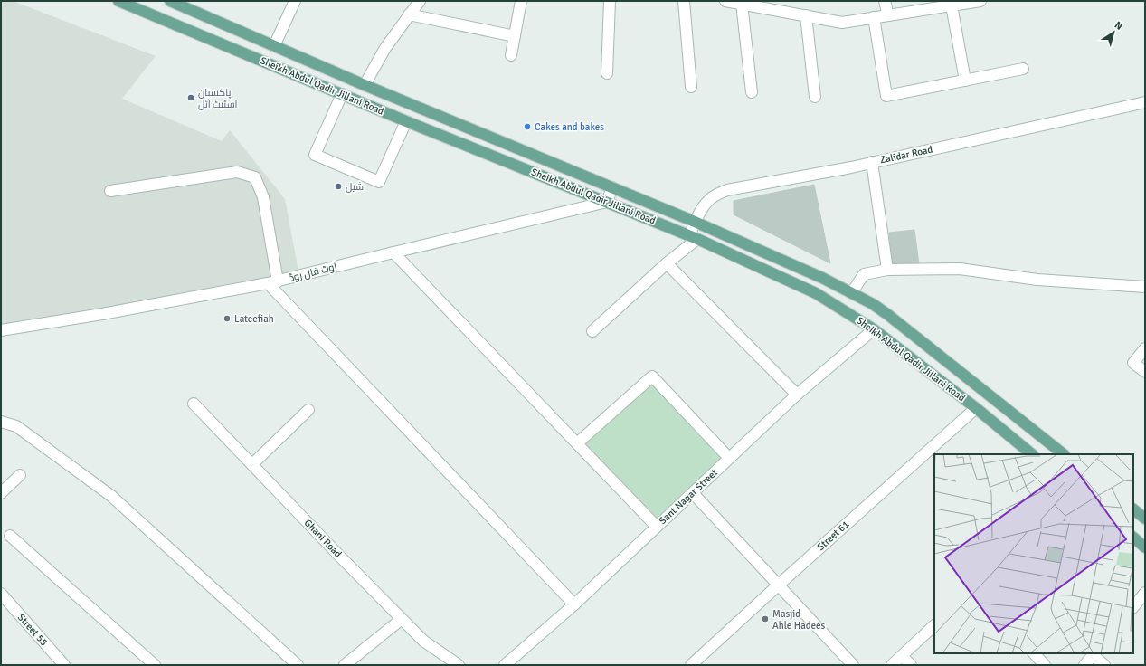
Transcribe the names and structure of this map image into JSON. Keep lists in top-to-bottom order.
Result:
{
  "streets": {
    "main road": ["Sheikh Abdul Qadir Jillani Road"],
    "street": [
      "Zalidar Road",
      "آوٹ فال روڈ",
      "Sant Nagar Street",
      "Street 61",
      "Ghani Road",
      "Street 55"
    ]
  },
  "crossings": [
    ["Sheikh Abdul Qadir Jillani Road", "Zalidar Road"],
    ["Sheikh Abdul Qadir Jillani Road", "آوٹ فال روڈ"],
    ["Sheikh Abdul Qadir Jillani Road", "Sant Nagar Street"],
    ["Sheikh Abdul Qadir Jillani Road", "Street 61"]
  ],
  "places": [
    "پاکستان اسٹیٹ آئل",
    "Cakes and bakes",
    "شیل",
    "Lateefiah",
    "Masjid Ahle Hadees"
  ],
  "north": "top right"
}
